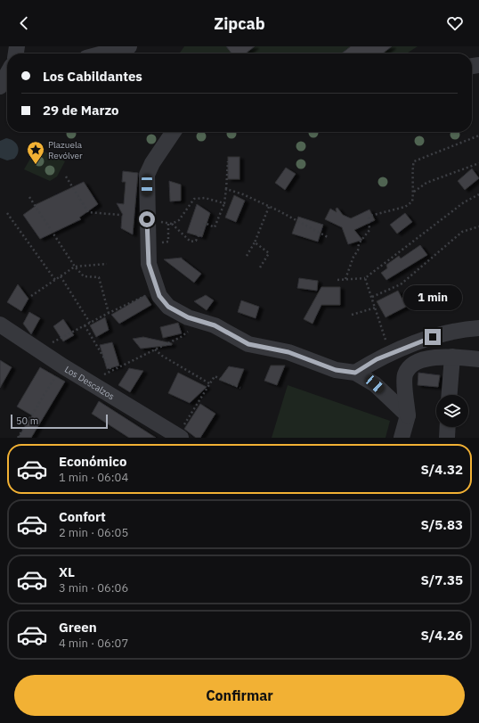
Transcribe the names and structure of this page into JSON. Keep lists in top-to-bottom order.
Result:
{
  "streets": {
    "street": ["Los Descalzos"]
  },
  "places": {
    "place": ["Plazuela Revólver"]
  },
  "scale_bar": "50 m",
  "page": {
    "header": "Zipcab",
    "banner": ["Los Cabildantes", "29 de Marzo"],
    "bubble": "1 min",
    "scale": "50 m",
    "list": [
      {
        "name": "Económico",
        "note": "1 min · 06:04",
        "value": "S/4.32"
      },
      {
        "name": "Confort",
        "note": "2 min · 06:05",
        "value": "S/5.83"
      },
      {
        "name": "XL",
        "note": "3 min · 06:06",
        "value": "S/7.35"
      },
      {
        "name": "Green",
        "note": "4 min · 06:07",
        "value": "S/4.26"
      }
    ],
    "buttons": "Confirmar"
  }
}
